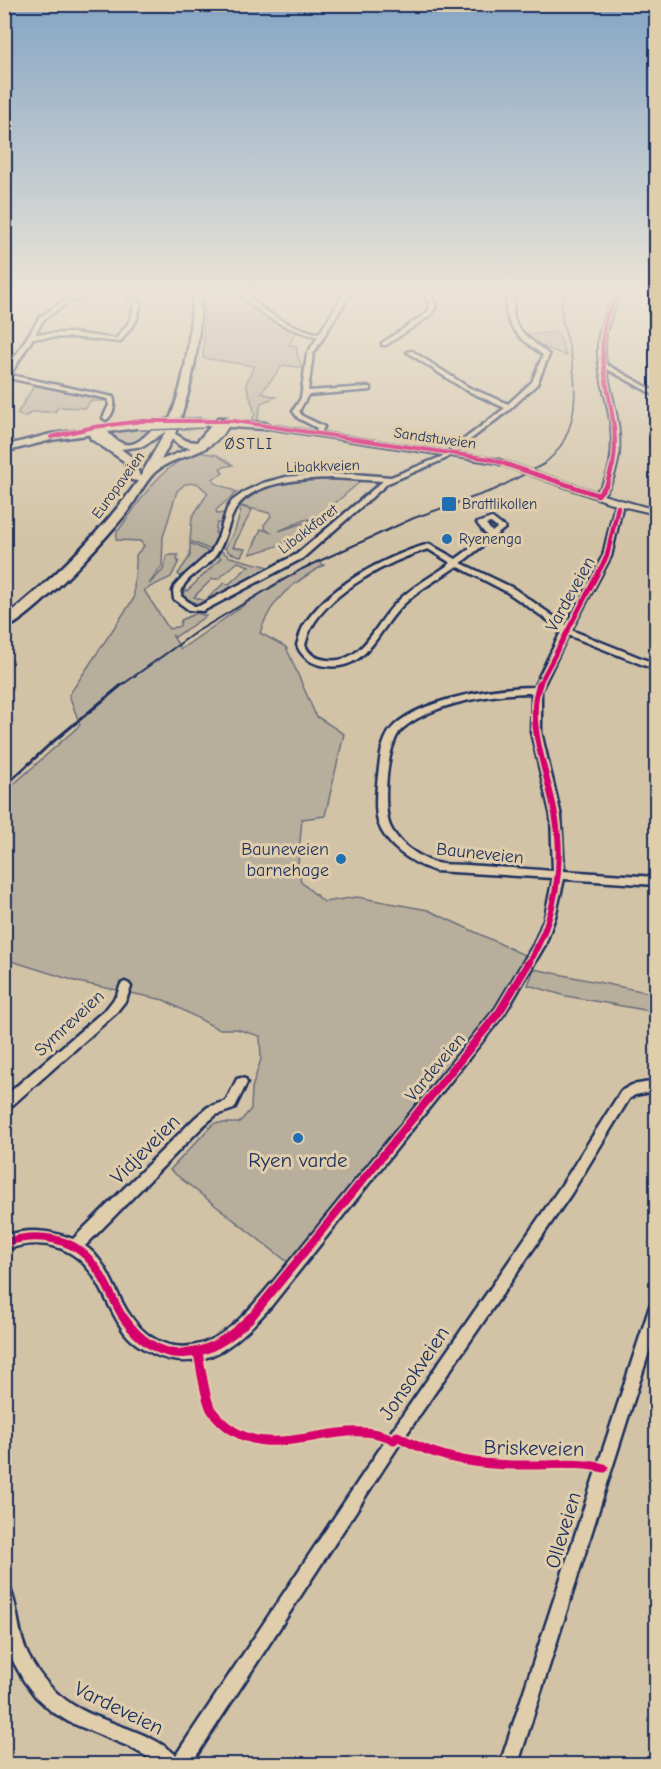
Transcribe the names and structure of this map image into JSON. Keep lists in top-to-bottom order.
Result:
{
  "streets": {
    "highway": ["Europaveien"],
    "main road": ["Sandstuveien"],
    "street": [
      "Libakkveien",
      "Libakkfaret",
      "Vardeveien",
      "Bauneveien",
      "Symreveien",
      "Vidjeveien",
      "Jonsokveien",
      "Olleveien"
    ],
    "cycle path": ["Briskeveien"]
  },
  "crossings": [
    ["Sandstuveien", "Libakkfaret"],
    ["Libakkveien", "Libakkfaret"],
    ["Vardeveien", "Bauneveien"],
    ["Vardeveien", "Vidjeveien"]
  ],
  "districts": ["ØSTLI"],
  "places": {
    "transit": ["Brattlikollen"],
    "other": ["Ryenenga", "Bauneveien barnehage", "Ryen varde"]
  }
}
